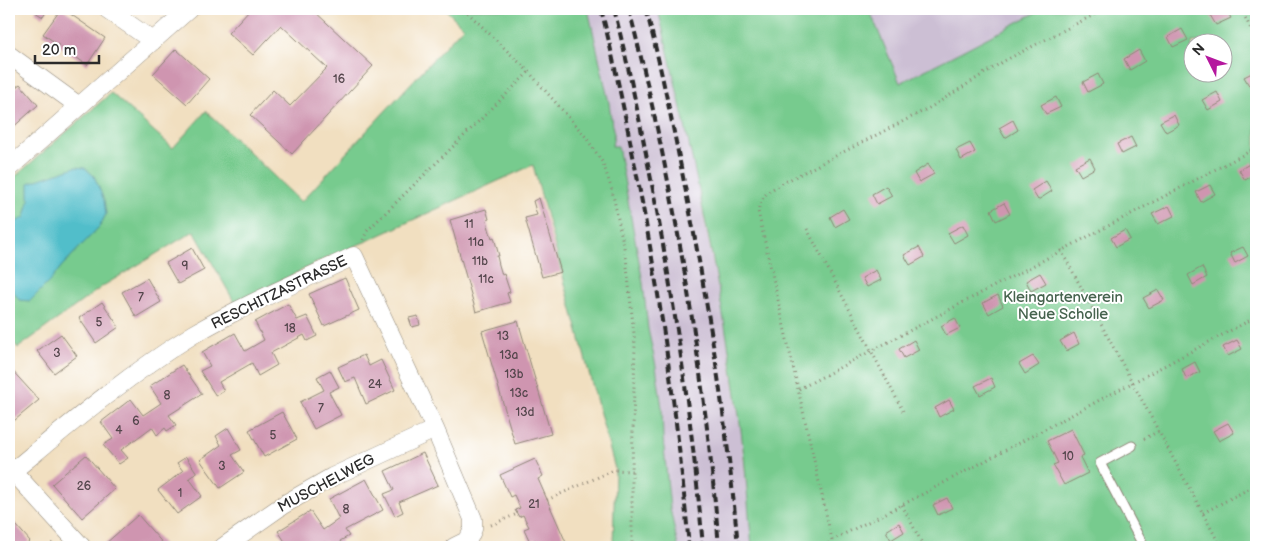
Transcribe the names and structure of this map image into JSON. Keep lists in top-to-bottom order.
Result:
{
  "streets": {
    "street": ["RESCHITZASTRASSE", "MUSCHELWEG"]
  },
  "crossings": [
    ["RESCHITZASTRASSE", "MUSCHELWEG"]
  ],
  "parks": ["Kleingartenverein Neue Scholle"],
  "house_numbers": [
    "16",
    "11",
    "11a",
    "11b",
    "9",
    "11c",
    "7",
    "5",
    "18",
    "13",
    "3",
    "13a",
    "13b",
    "24",
    "13c",
    "8",
    "7",
    "13d",
    "6",
    "4",
    "5",
    "10",
    "3",
    "26",
    "1",
    "21",
    "8"
  ],
  "scale_bar": "20 m",
  "north": "top left"
}
